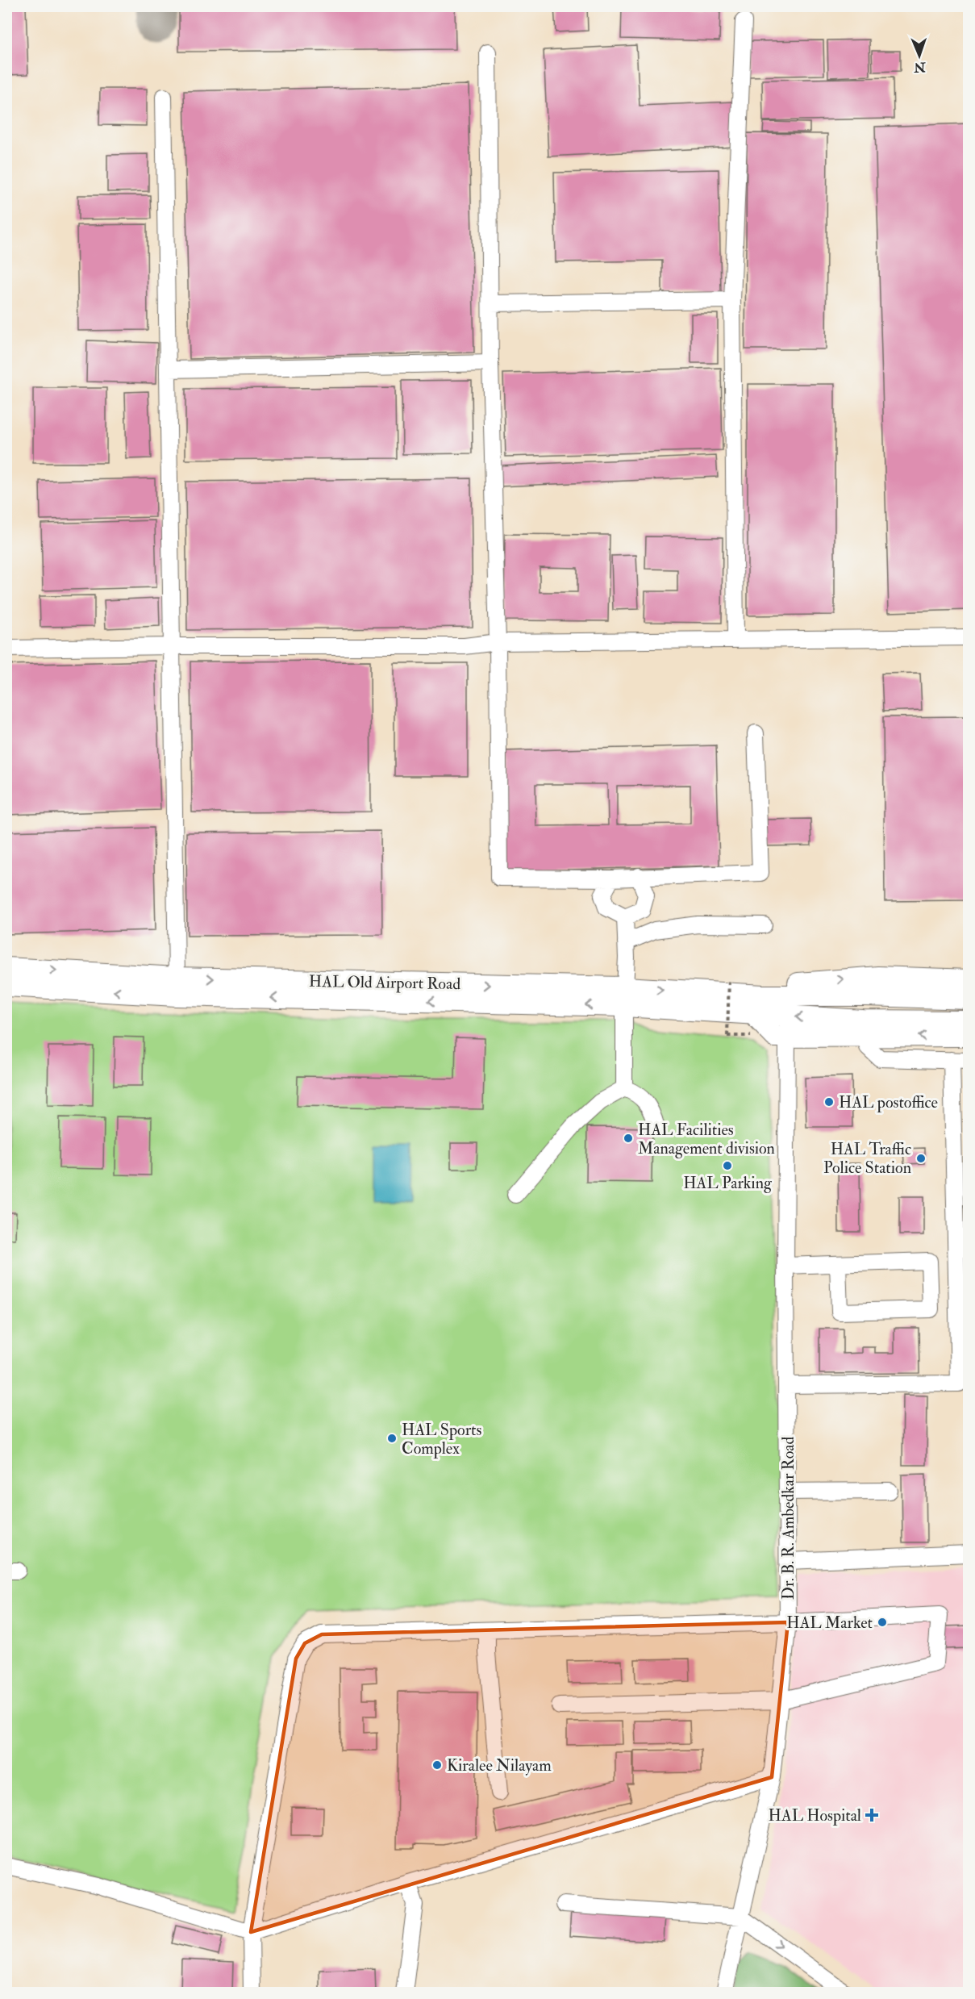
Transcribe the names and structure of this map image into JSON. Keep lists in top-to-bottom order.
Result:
{
  "streets": {
    "main road": ["HAL Old Airport Road"],
    "street": ["Dr. B. R. Ambedkar Road"]
  },
  "places": {
    "other": [
      "HAL postoffice",
      "HAL Facilities Management division",
      "HAL Traffic Police Station",
      "HAL Parking",
      "HAL Sports Complex",
      "HAL Market",
      "Kiralee Nilayam"
    ],
    "health": ["HAL Hospital"]
  },
  "north": "bottom"
}
